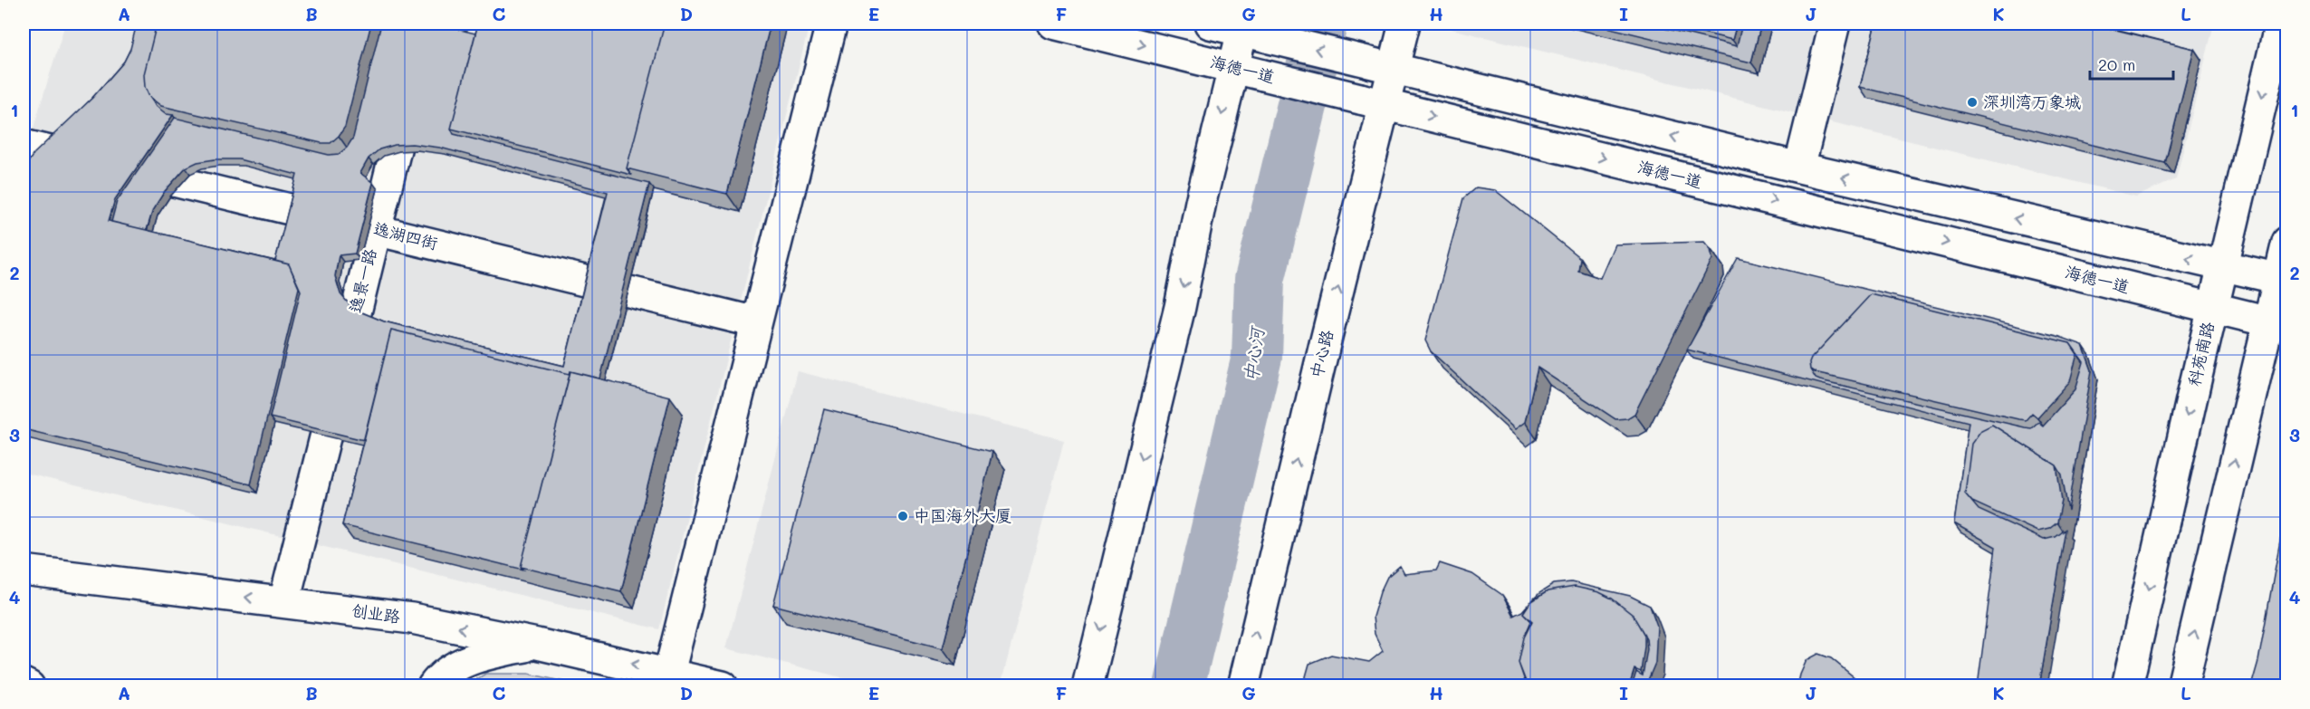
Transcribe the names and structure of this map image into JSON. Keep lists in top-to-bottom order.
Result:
{
  "streets": {
    "street": [
      "海德一道",
      "逸湖四街",
      "逸景一路",
      "中心路",
      "科苑南路",
      "创业路"
    ]
  },
  "crossings": [
    ["海德一道", "中心路"],
    ["海德一道", "科苑南路"],
    ["逸湖四街", "逸景一路"],
    ["逸景一路", "创业路"]
  ],
  "one_way": ["创业路"],
  "water": ["中心河"],
  "places": ["深圳湾万象城", "中国海外大厦"],
  "scale_bar": "20 m",
  "grid": {
    "columns": [
      "A",
      "B",
      "C",
      "D",
      "E",
      "F",
      "G",
      "H",
      "I",
      "J",
      "K",
      "L"
    ],
    "rows": [
      "1",
      "2",
      "3",
      "4"
    ]
  }
}
